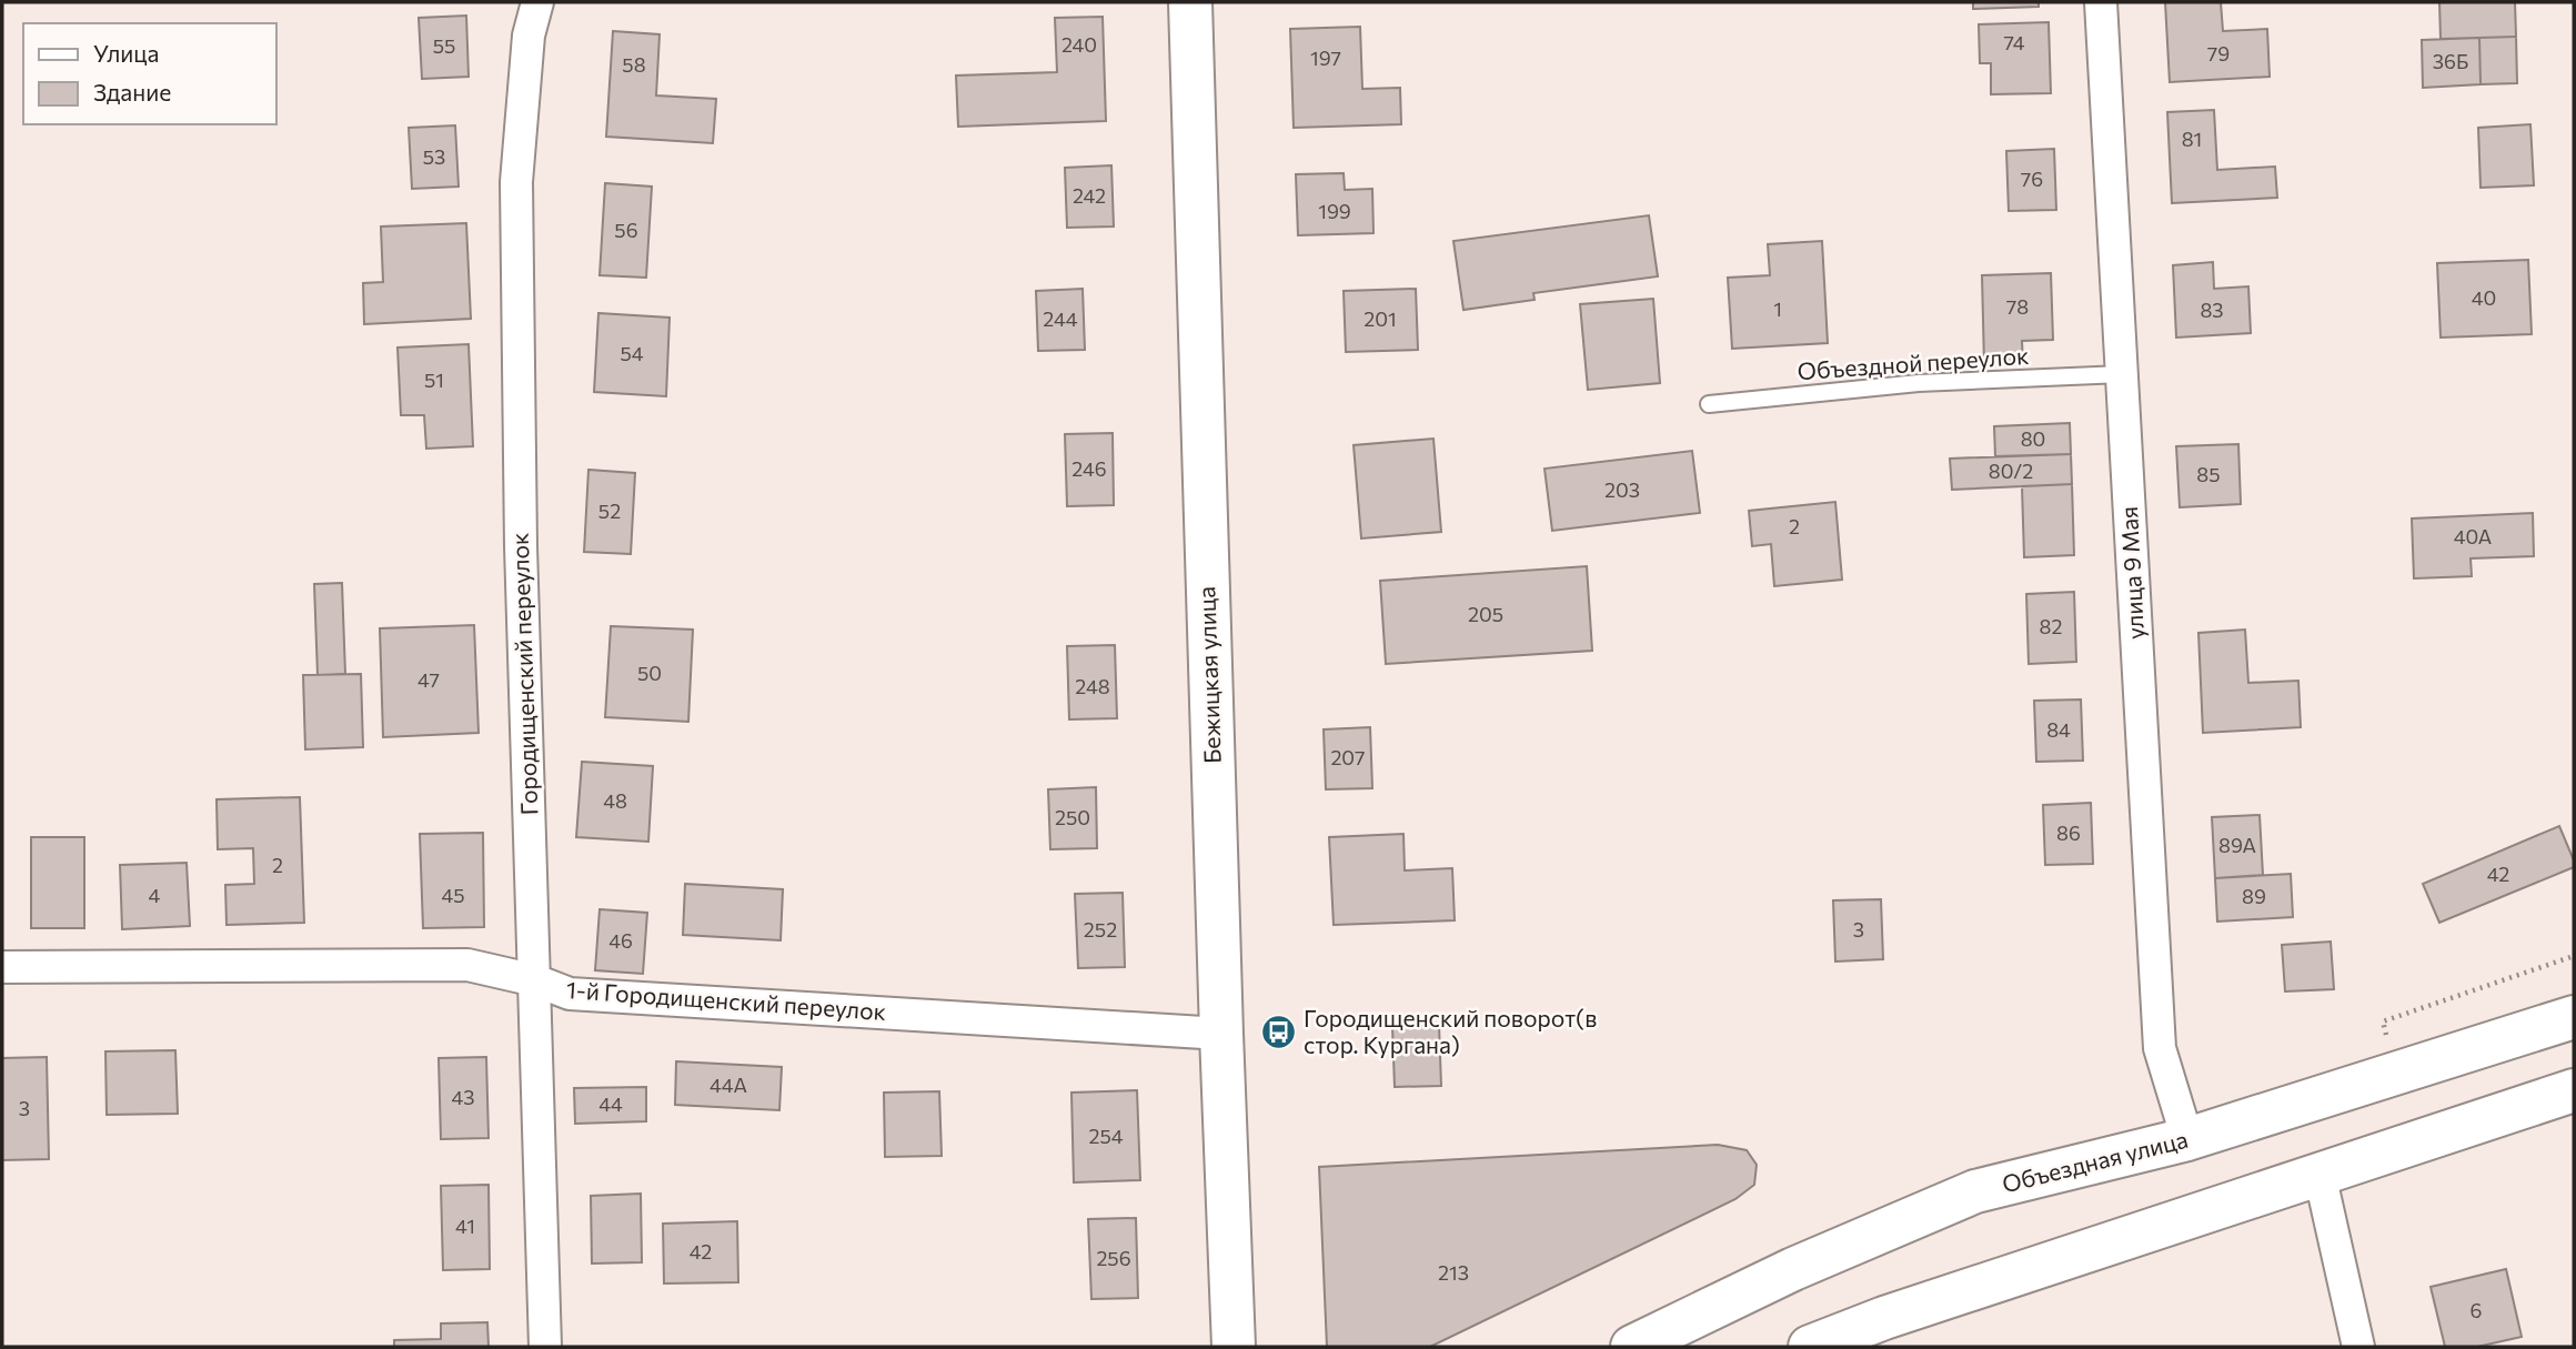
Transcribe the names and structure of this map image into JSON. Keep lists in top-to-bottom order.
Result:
{
  "streets": {
    "main road": ["Бежицкая улица", "Объездная улица"],
    "street": ["улица 9 Мая", "Городищенский переулок", "1-й Городищенский переулок"],
    "lane": ["Объездной переулок"]
  },
  "crossings": [
    ["Объездной переулок", "улица 9 Мая"],
    ["улица 9 Мая", "Объездная улица"],
    ["Городищенский переулок", "1-й Городищенский переулок"],
    ["Бежицкая улица", "1-й Городищенский переулок"]
  ],
  "places": {
    "bus stop": ["Городищенский поворот(в стор. Кургана)"]
  },
  "house_numbers": [
    "74",
    "240",
    "55",
    "79",
    "197",
    "36Б",
    "58",
    "81",
    "53",
    "76",
    "242",
    "199",
    "56",
    "40",
    "78",
    "1",
    "83",
    "244",
    "201",
    "54",
    "51",
    "80",
    "246",
    "80/2",
    "85",
    "203",
    "52",
    "2",
    "40А",
    "205",
    "82",
    "50",
    "47",
    "248",
    "84",
    "207",
    "48",
    "250",
    "86",
    "89А",
    "2",
    "42",
    "4",
    "45",
    "89",
    "252",
    "3",
    "46",
    "44А",
    "43",
    "44",
    "3",
    "254",
    "41",
    "42",
    "256",
    "213",
    "6"
  ],
  "legend": ["Улица", "Здание"]
}
